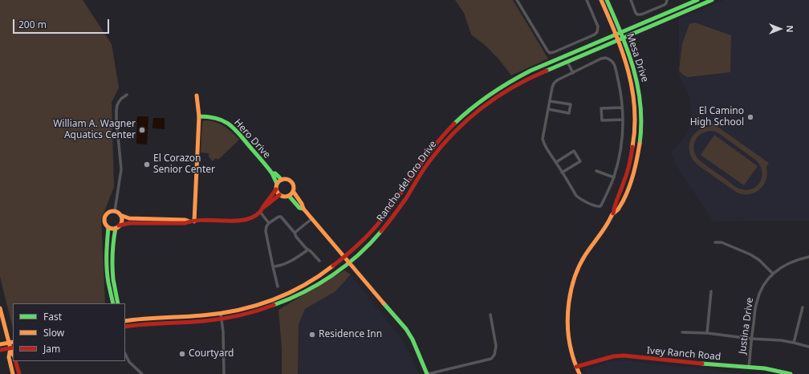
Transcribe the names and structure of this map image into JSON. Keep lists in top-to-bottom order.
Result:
{
  "streets": {
    "main road": [
      "Mesa Drive",
      "Hero Drive",
      "Rancho del Oro Drive",
      "Ivey Ranch Road"
    ],
    "street": ["Justina Drive"]
  },
  "crossings": [
    ["Mesa Drive", "Rancho del Oro Drive"],
    ["Mesa Drive", "Ivey Ranch Road"],
    ["Justina Drive", "Ivey Ranch Road"]
  ],
  "places": [
    "El Camino High School",
    "William A. Wagner Aquatics Center",
    "El Corazon Senior Center",
    "Residence Inn",
    "Courtyard"
  ],
  "legend": ["Fast", "Slow", "Jam"],
  "scale_bar": "200 m",
  "north": "right"
}
